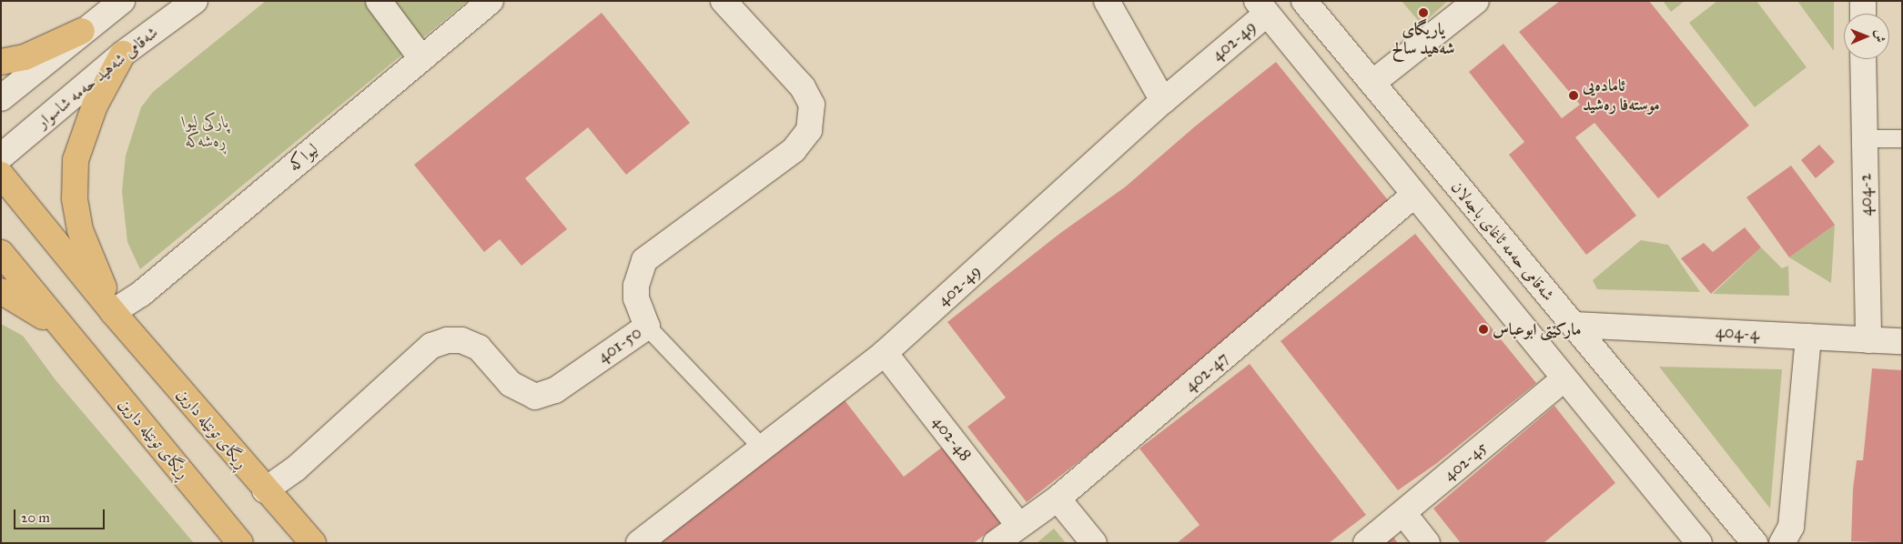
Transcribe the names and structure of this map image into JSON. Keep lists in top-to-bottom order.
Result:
{
  "streets": {
    "main road": ["ڕیگای تونێلە دارین", "ڕێگای تونێلە دارین"],
    "street": [
      "402-49",
      "شەقامی شەهید حەمە شاسوار",
      "لیواکە",
      "404-2",
      "شەقامی حەمە ئاغای باجەلان",
      "404-4",
      "401-50",
      "402-47",
      "402-48",
      "402-45"
    ]
  },
  "crossings": [
    ["402-49", "402-48"],
    ["لیواکە", "ڕیگای تونێلە دارین"],
    ["404-2", "404-4"],
    ["شەقامی حەمە ئاغای باجەلان", "404-4"],
    ["401-50", "ڕیگای تونێلە دارین"],
    ["402-47", "402-48"]
  ],
  "parks": ["پارکی لیوا ڕەشەکە"],
  "places": ["یاریگای شەهید سالح", "ئامادەیی موستەفا رەشید", "مارکێتی ابوعباس"],
  "scale_bar": "20 m",
  "north": "right"
}
